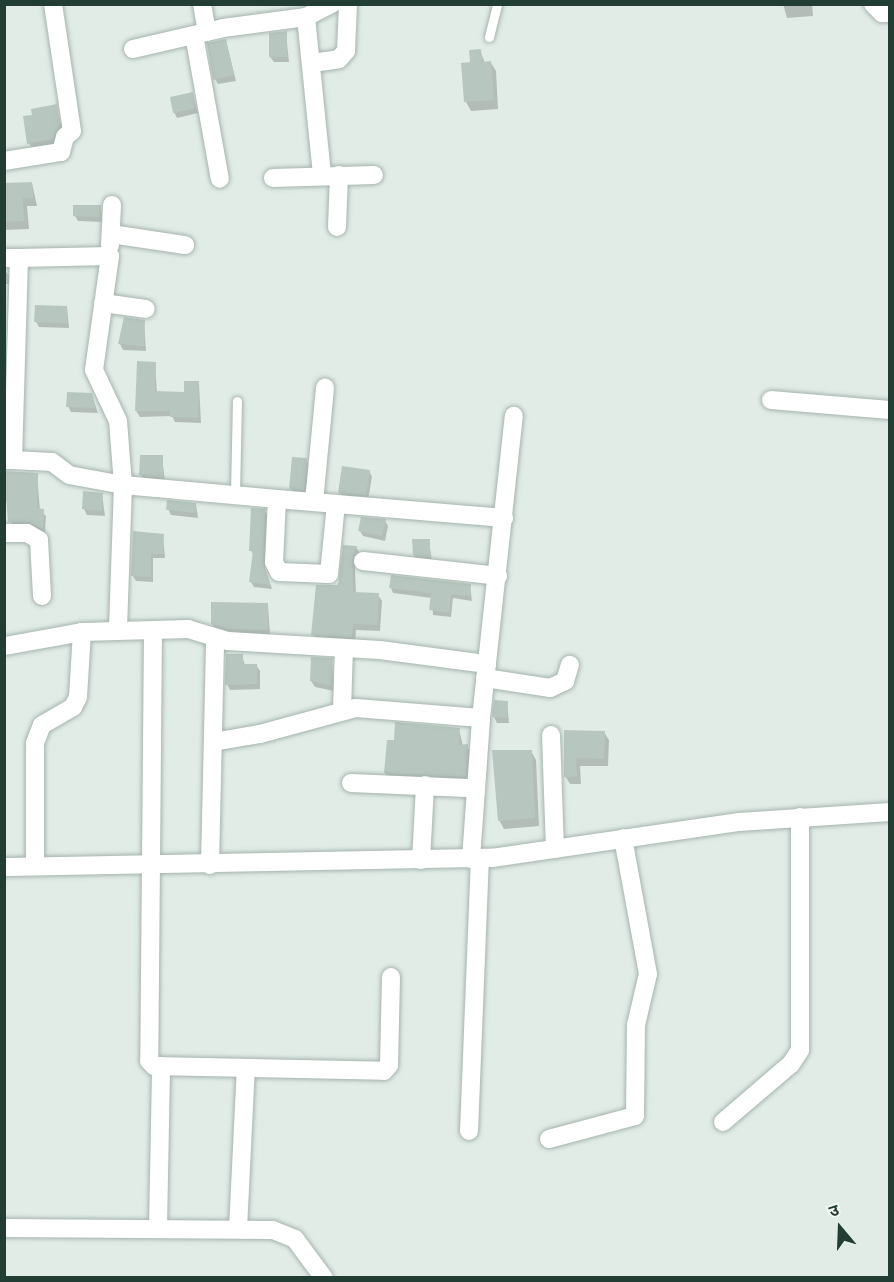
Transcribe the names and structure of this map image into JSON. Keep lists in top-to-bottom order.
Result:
{
  "north": "top"
}
